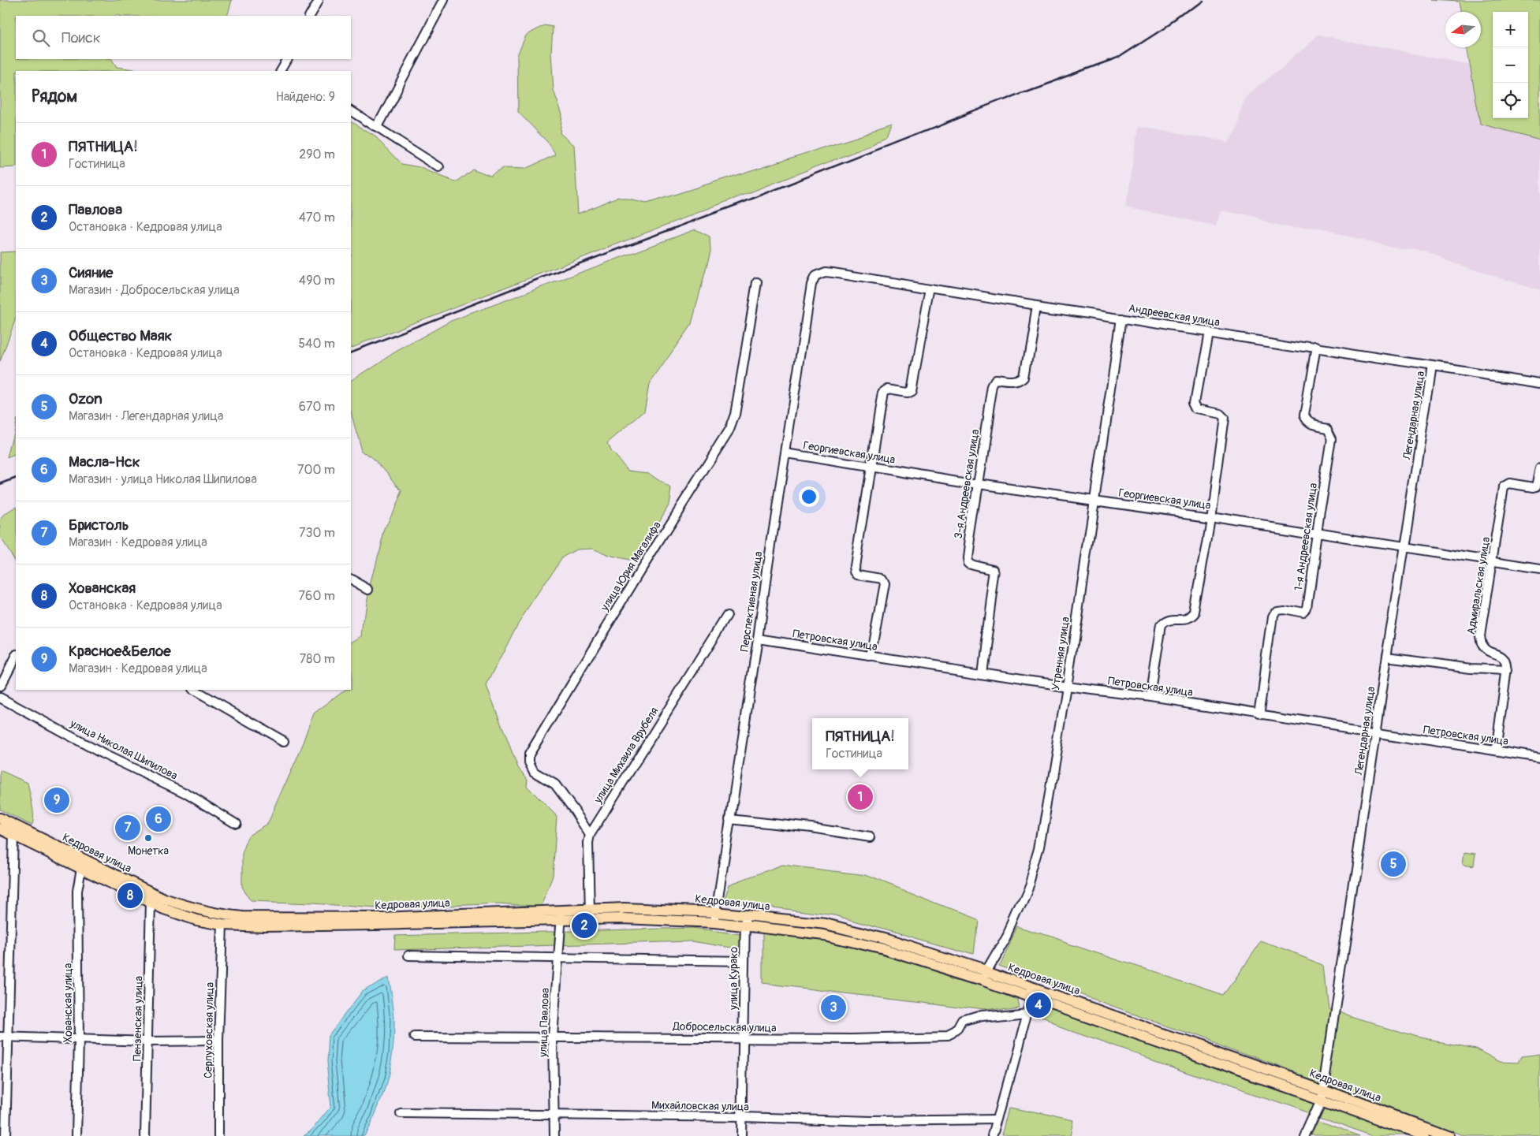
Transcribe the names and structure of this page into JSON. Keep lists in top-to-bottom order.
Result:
{
  "streets": {
    "main road": ["Кедровая улица"],
    "street": [
      "Андреевская улица",
      "Легендарная улица",
      "Георгиевская улица",
      "3-я Андреевская улица",
      "1-я Андреевская улица",
      "улица Юрия Магалифа",
      "Адмиральская улица",
      "Перспективная улица",
      "Петровская улица",
      "Утренняя улица",
      "улица Николая Шипилова",
      "улица Михаила Врубеля",
      "улица Курако",
      "Хованская улица",
      "Пензенская улица",
      "улица Павлова",
      "Добросельская улица",
      "Серпуховская улица",
      "Михайловская улица"
    ]
  },
  "crossings": [
    ["Андреевская улица", "Легендарная улица"],
    ["Андреевская улица", "3-я Андреевская улица"],
    ["Андреевская улица", "1-я Андреевская улица"],
    ["Андреевская улица", "Перспективная улица"],
    ["Андреевская улица", "Утренняя улица"],
    ["Легендарная улица", "Георгиевская улица"],
    ["Легендарная улица", "Петровская улица"],
    ["Легендарная улица", "Кедровая улица"],
    ["Георгиевская улица", "3-я Андреевская улица"],
    ["Георгиевская улица", "1-я Андреевская улица"],
    ["Георгиевская улица", "Адмиральская улица"],
    ["Георгиевская улица", "Перспективная улица"],
    ["Георгиевская улица", "Утренняя улица"],
    ["3-я Андреевская улица", "Петровская улица"],
    ["1-я Андреевская улица", "Петровская улица"],
    ["улица Юрия Магалифа", "улица Михаила Врубеля"],
    ["Перспективная улица", "Петровская улица"],
    ["Перспективная улица", "Кедровая улица"],
    ["Петровская улица", "Утренняя улица"],
    ["Утренняя улица", "Кедровая улица"],
    ["улица Михаила Врубеля", "Кедровая улица"],
    ["Кедровая улица", "улица Курако"],
    ["Кедровая улица", "Хованская улица"],
    ["Кедровая улица", "Пензенская улица"],
    ["Кедровая улица", "улица Павлова"],
    ["Кедровая улица", "Серпуховская улица"],
    ["улица Курако", "Добросельская улица"],
    ["улица Курако", "Михайловская улица"],
    ["улица Павлова", "Добросельская улица"],
    ["улица Павлова", "Михайловская улица"]
  ],
  "places": ["Монетка"],
  "north": "left",
  "page": {
    "map_buttons": ["+", "−"],
    "search": "Поиск",
    "heading": ["Рядом", "Найдено: 9"],
    "list": [
      {
        "mark": "1",
        "name": "ПЯТНИЦА!",
        "note": "Гостиница",
        "value": "290 m"
      },
      {
        "mark": "2",
        "name": "Павлова",
        "note": "Остановка · Кедровая улица",
        "value": "470 m"
      },
      {
        "mark": "3",
        "name": "Сияние",
        "note": "Магазин · Добросельская улица",
        "value": "490 m"
      },
      {
        "mark": "4",
        "name": "Общество Маяк",
        "note": "Остановка · Кедровая улица",
        "value": "540 m"
      },
      {
        "mark": "5",
        "name": "Ozon",
        "note": "Магазин · Легендарная улица",
        "value": "670 m"
      },
      {
        "mark": "6",
        "name": "Масла-Нск",
        "note": "Магазин · улица Николая Шипилова",
        "value": "700 m"
      },
      {
        "mark": "7",
        "name": "Бристоль",
        "note": "Магазин · Кедровая улица",
        "value": "730 m"
      },
      {
        "mark": "8",
        "name": "Хованская",
        "note": "Остановка · Кедровая улица",
        "value": "760 m"
      },
      {
        "mark": "9",
        "name": "Красное&Белое",
        "note": "Магазин · Кедровая улица",
        "value": "780 m"
      }
    ],
    "popup": ["ПЯТНИЦА!", "Гостиница"],
    "pins": [
      "1",
      "9",
      "6",
      "7",
      "5",
      "8",
      "2",
      "4",
      "3"
    ]
  }
}
